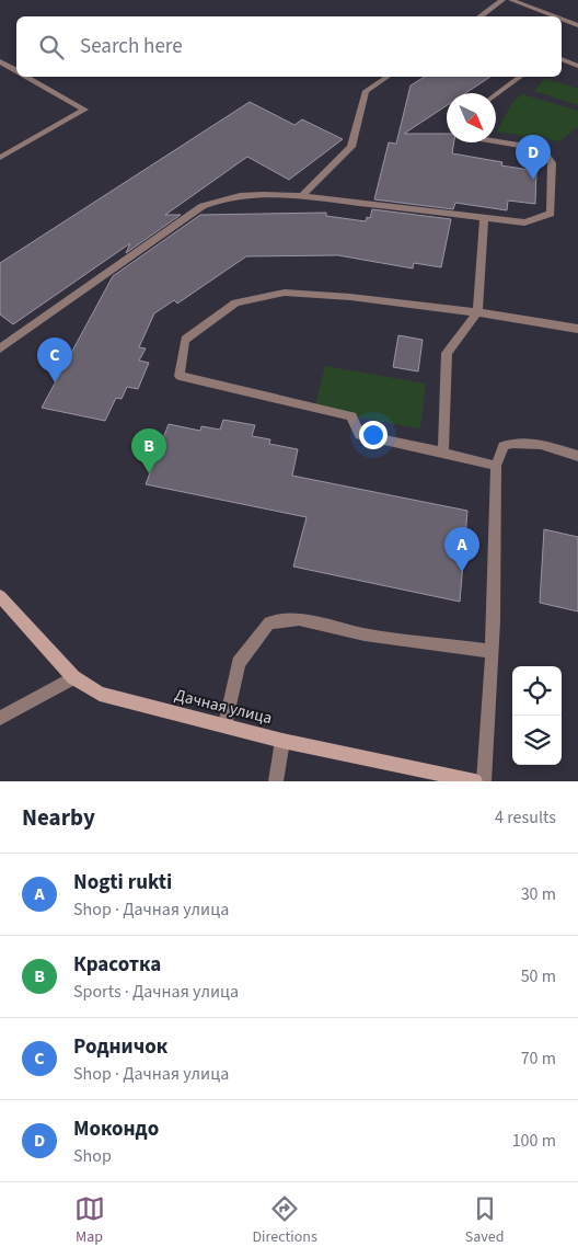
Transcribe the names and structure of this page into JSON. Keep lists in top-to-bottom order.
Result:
{
  "streets": {
    "street": ["Дачная улица"]
  },
  "north": "bottom right",
  "page": {
    "search": "Search here",
    "pins": [
      "D",
      "C",
      "B",
      "A"
    ],
    "heading": ["Nearby", "4 results"],
    "list": [
      {
        "mark": "A",
        "name": "Nogti rukti",
        "note": "Shop · Дачная улица",
        "value": "30 m"
      },
      {
        "mark": "B",
        "name": "Красотка",
        "note": "Sports · Дачная улица",
        "value": "50 m"
      },
      {
        "mark": "C",
        "name": "Родничок",
        "note": "Shop · Дачная улица",
        "value": "70 m"
      },
      {
        "mark": "D",
        "name": "Мокондо",
        "note": "Shop",
        "value": "100 m"
      }
    ],
    "nav": ["Map", "Directions", "Saved"]
  }
}
